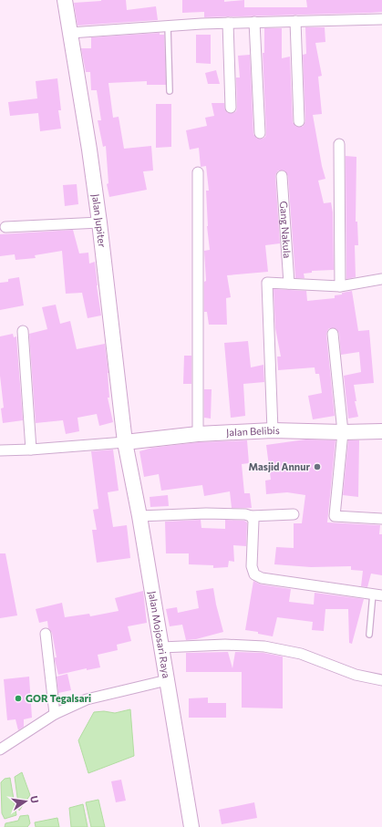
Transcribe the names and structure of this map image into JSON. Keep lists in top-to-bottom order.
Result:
{
  "streets": {
    "street": [
      "Jalan Jupiter",
      "Gang Nakula",
      "Jalan Belibis",
      "Jalan Mojosari Raya"
    ]
  },
  "crossings": [
    ["Jalan Jupiter", "Jalan Belibis"],
    ["Jalan Jupiter", "Jalan Mojosari Raya"],
    ["Jalan Belibis", "Jalan Mojosari Raya"]
  ],
  "places": ["Masjid Annur", "GOR Tegalsari"],
  "north": "right"
}
